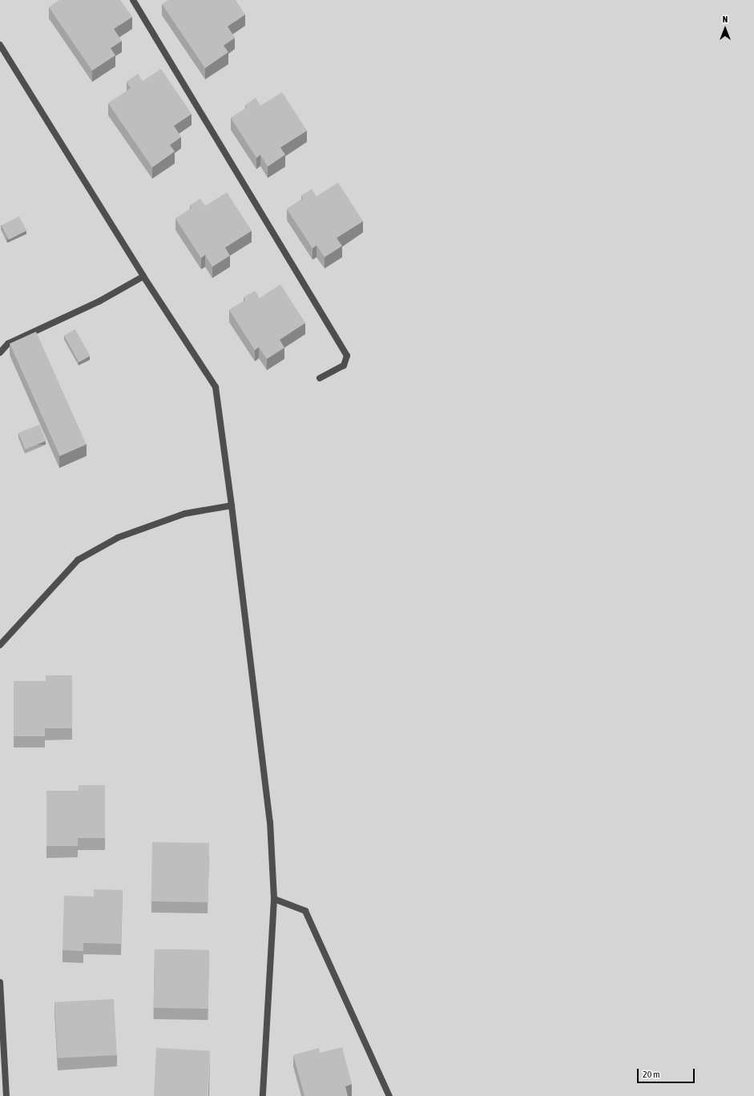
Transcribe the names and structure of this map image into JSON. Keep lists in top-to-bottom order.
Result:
{
  "scale_bar": "20 m",
  "north": "top"
}
